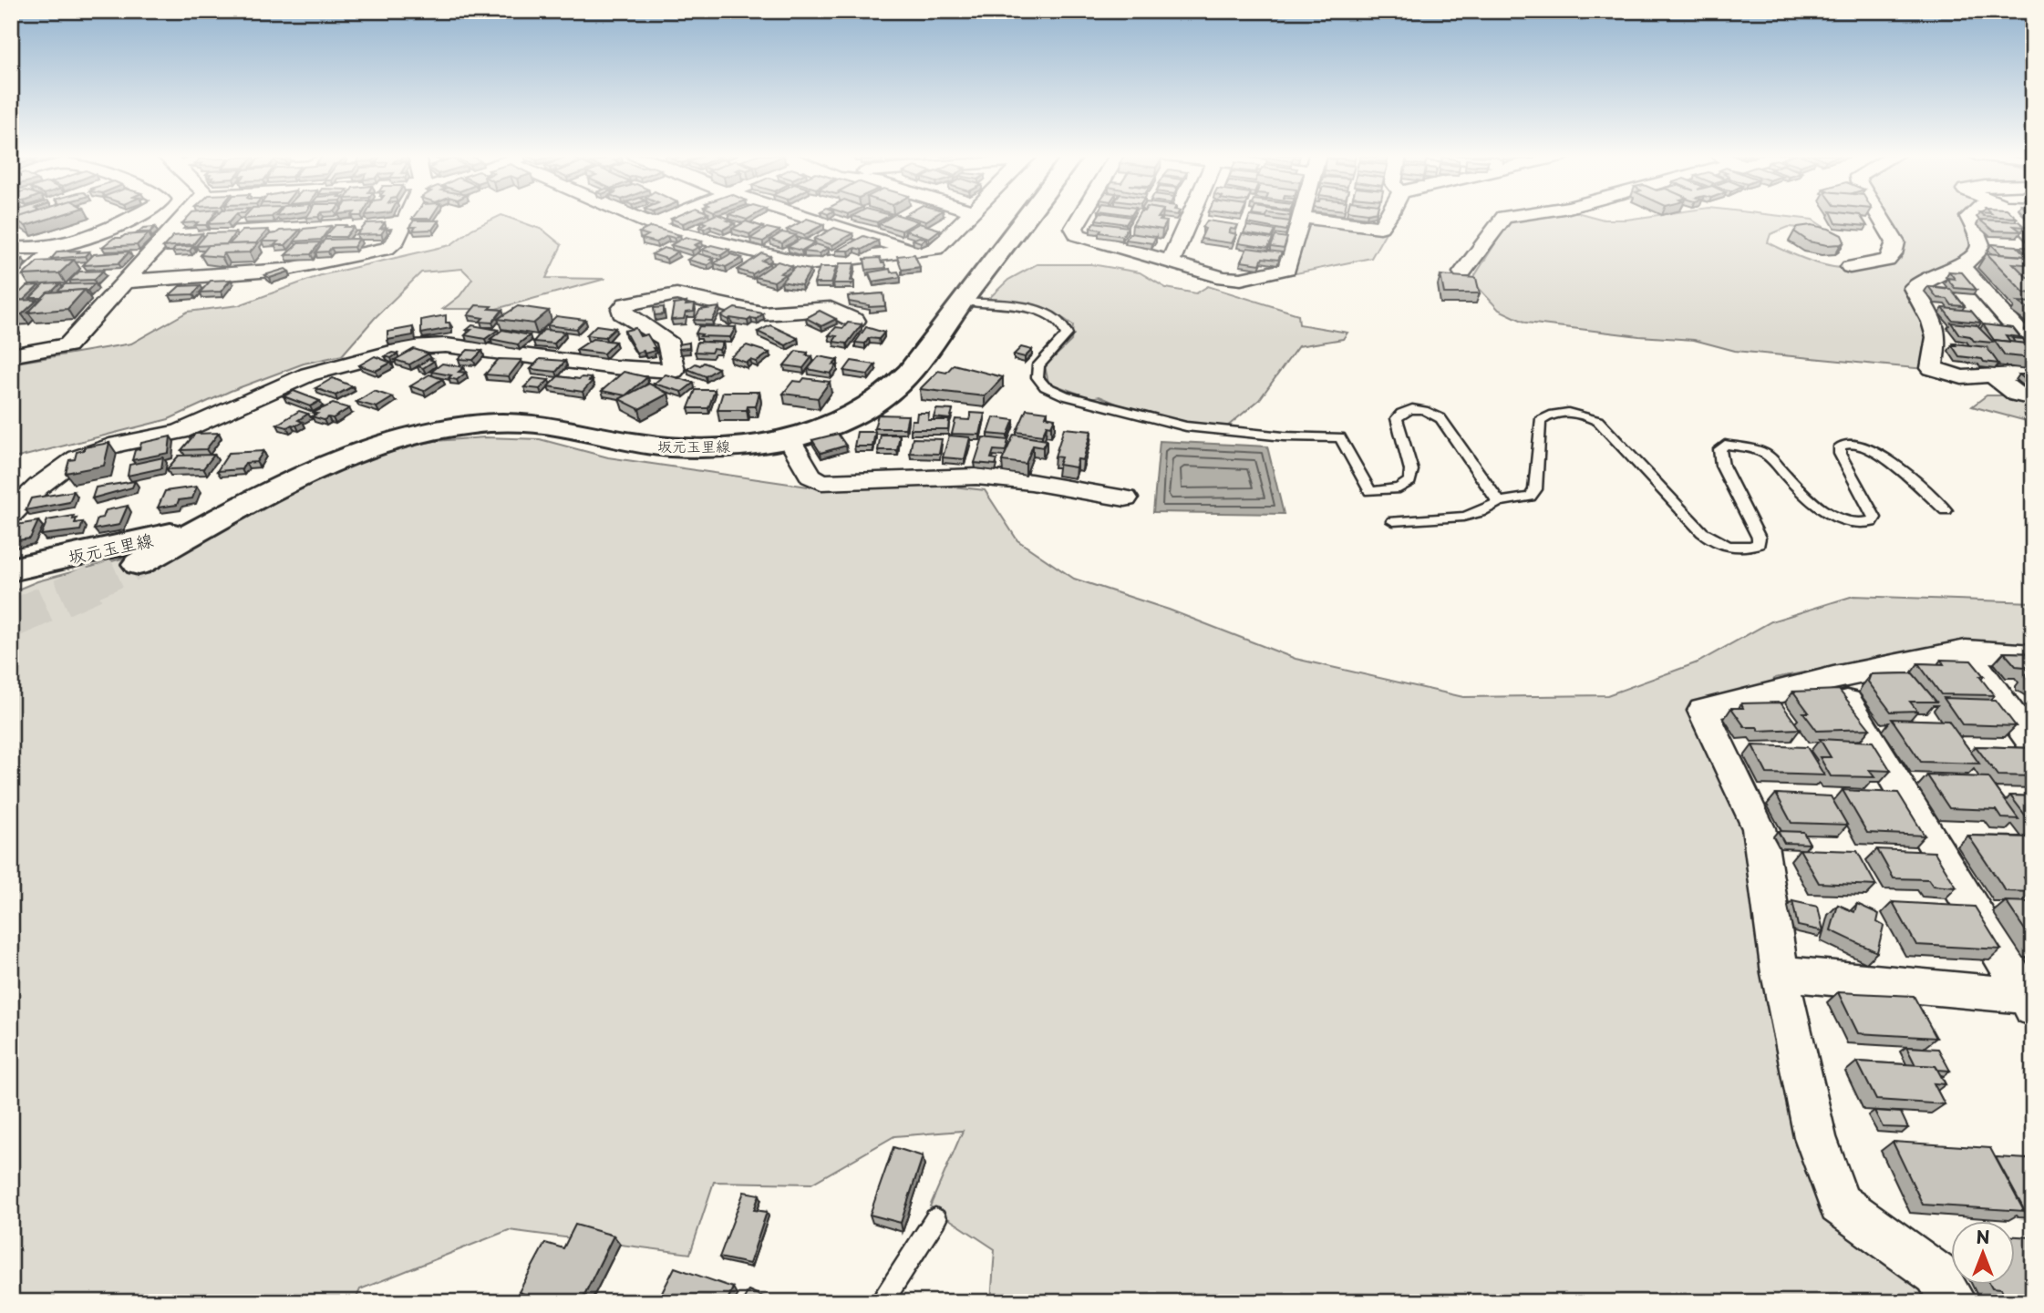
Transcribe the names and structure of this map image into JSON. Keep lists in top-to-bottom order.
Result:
{
  "streets": {
    "street": ["坂元玉里線"]
  },
  "north": "top"
}
